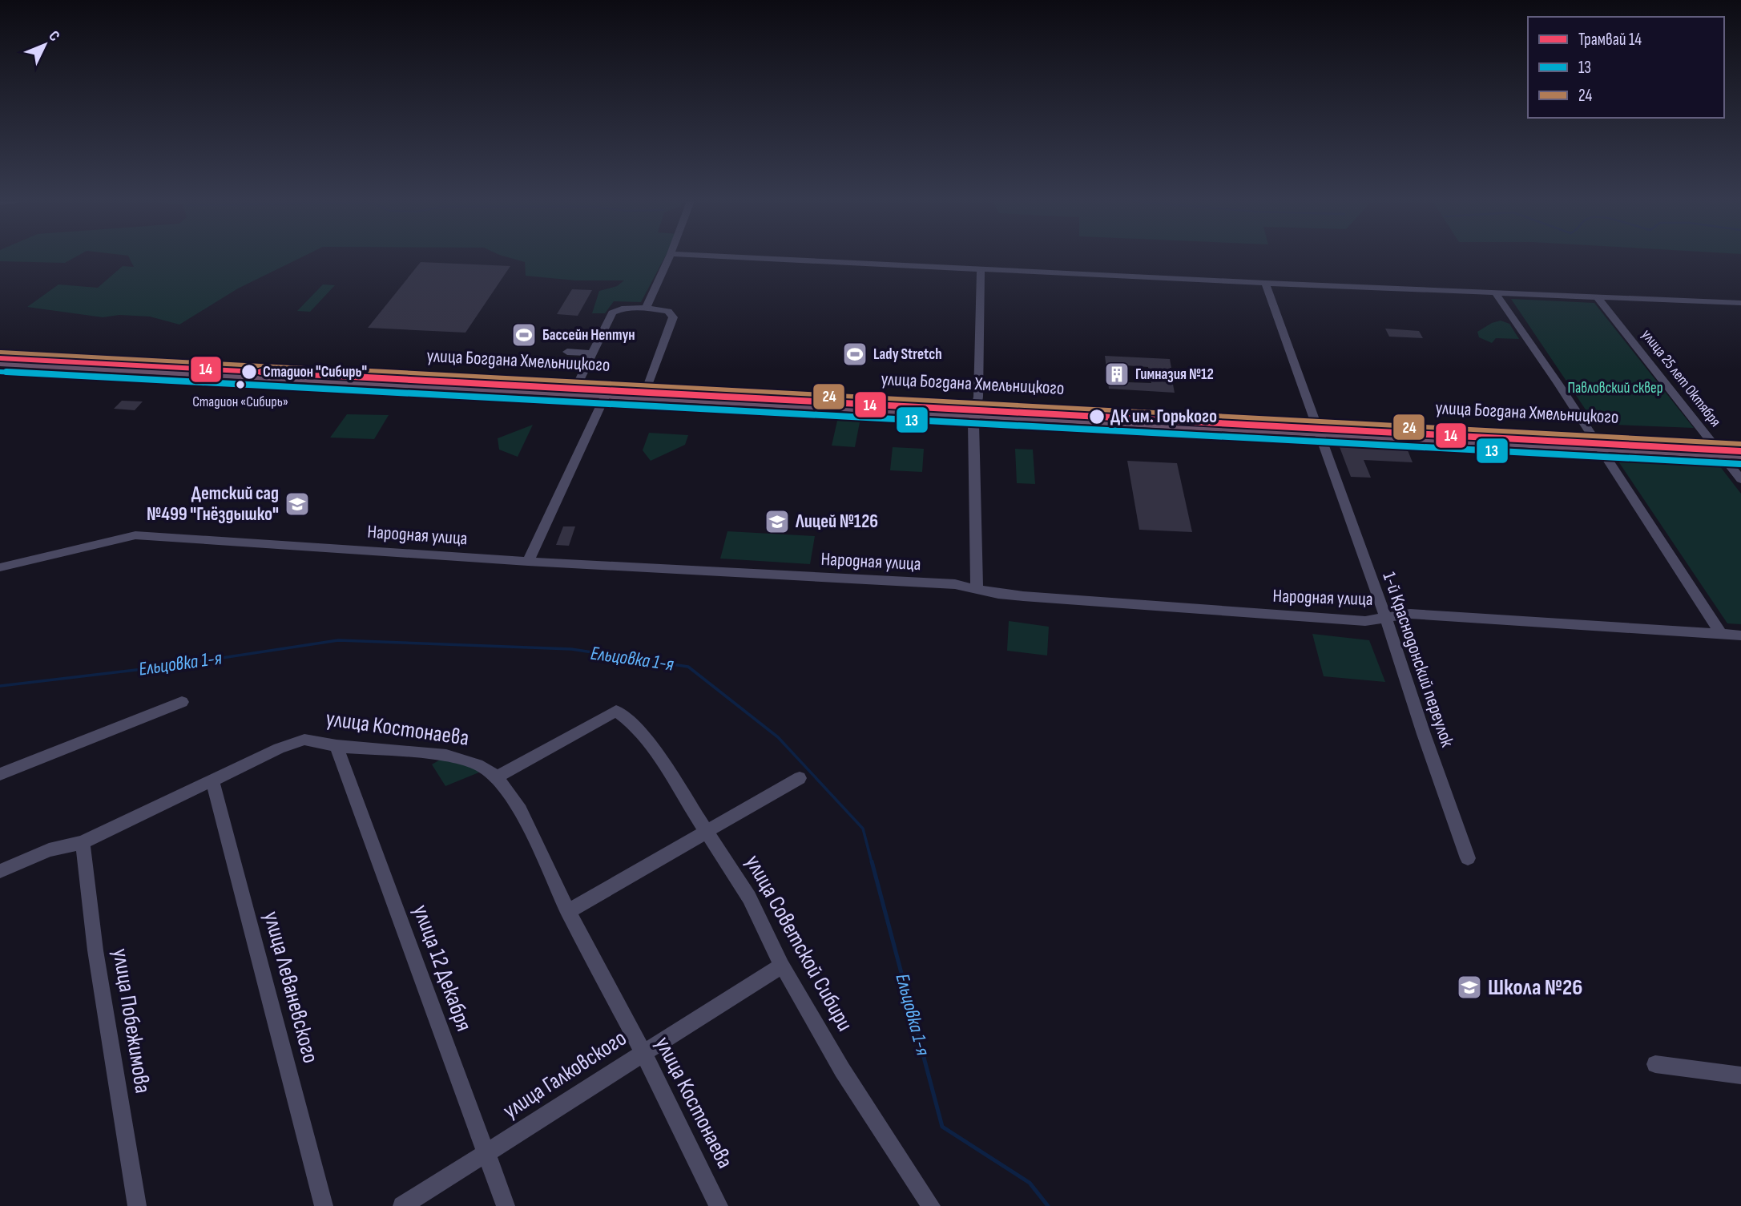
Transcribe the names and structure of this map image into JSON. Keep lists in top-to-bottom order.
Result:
{
  "streets": {
    "highway": ["улица Богдана Хмельницкого"],
    "street": [
      "улица 25 лет Октября",
      "Народная улица",
      "1-й Краснодонский переулок",
      "улица Костонаева",
      "улица Советской Сибири",
      "улица 12 Декабря",
      "улица Леваневского",
      "улица Побежимова",
      "улица Галковского"
    ]
  },
  "crossings": [
    ["улица Богдана Хмельницкого", "улица 25 лет Октября"],
    ["улица Богдана Хмельницкого", "1-й Краснодонский переулок"],
    ["Народная улица", "1-й Краснодонский переулок"],
    ["улица Костонаева", "улица Советской Сибири"],
    ["улица Костонаева", "улица 12 Декабря"],
    ["улица Костонаева", "улица Леваневского"],
    ["улица Костонаева", "улица Побежимова"],
    ["улица Костонаева", "улица Галковского"],
    ["улица Советской Сибири", "улица Галковского"],
    ["улица 12 Декабря", "улица Галковского"]
  ],
  "water": ["Ельцовка 1-я"],
  "parks": ["Павловский сквер"],
  "places": {
    "sports": ["Бассейн Нептун", "Lady Stretch"],
    "other": ["Стадион \"Сибирь\"", "Стадион «Сибирь»", "ДК им. Горького"],
    "building": ["Гимназия №12"],
    "school or university": ["Детский сад №499 \"Гнёздышко\"", "Лицей №126", "Школа №26"]
  },
  "lines": ["transit line 24", "tram line 14", "transit line 13"],
  "legend": ["Трамвай 14", "13", "24"],
  "north": "top right"
}
